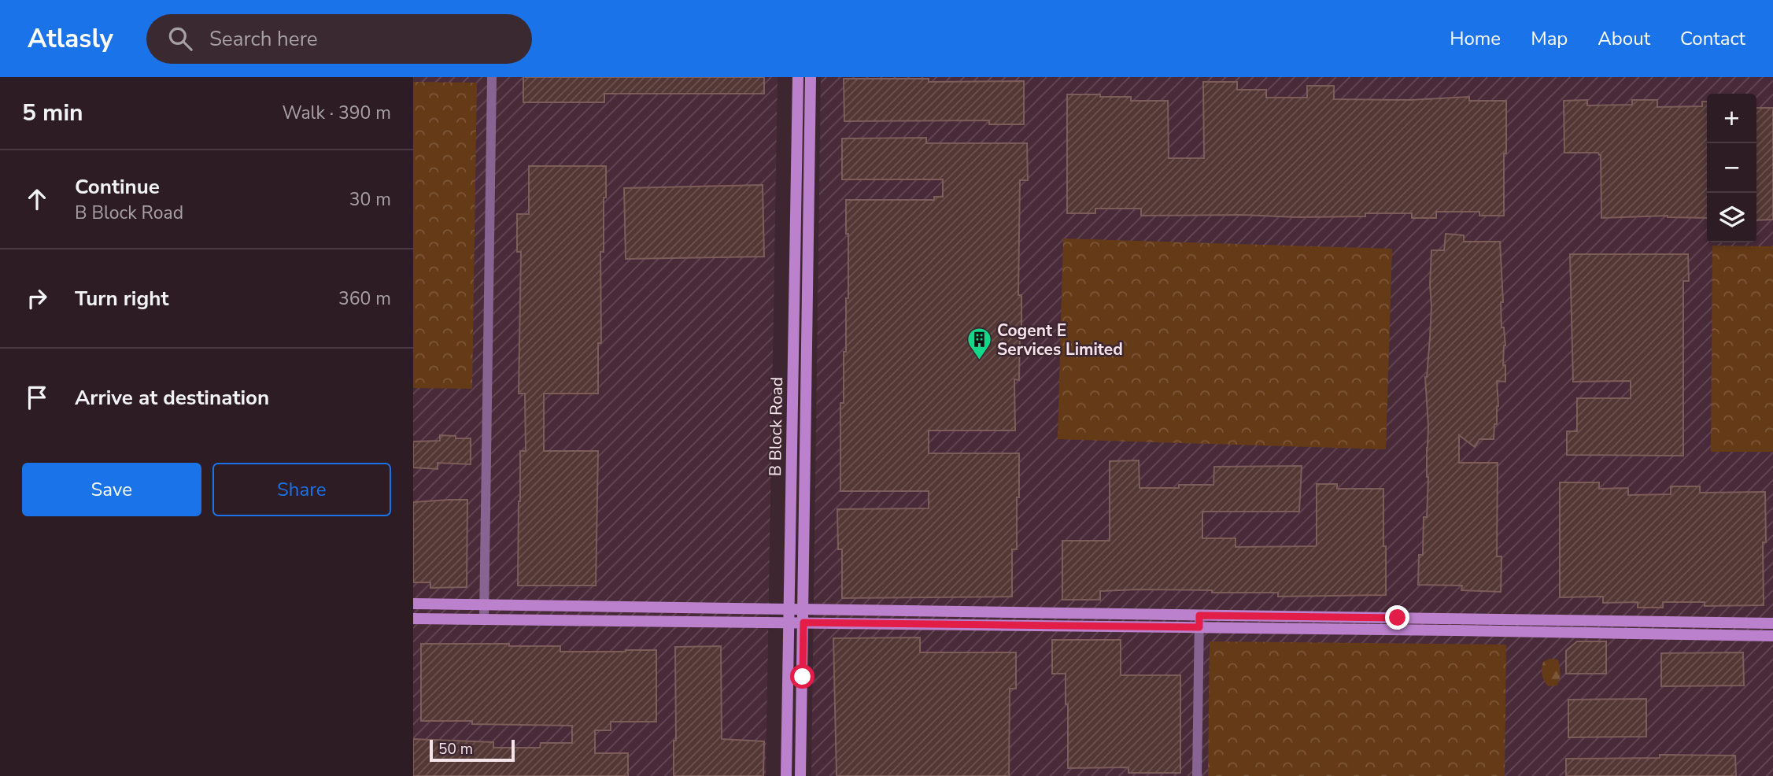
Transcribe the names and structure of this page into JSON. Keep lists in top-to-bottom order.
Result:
{
  "streets": {
    "street": ["B Block Road"]
  },
  "places": {
    "building": ["Cogent E Services Limited"]
  },
  "scale_bar": "50 m",
  "page": {
    "header": "Atlasly",
    "search": "Search here",
    "nav": [
      "Home",
      "Map",
      "About",
      "Contact"
    ],
    "heading": ["5 min", "Walk · 390 m"],
    "map_buttons": ["+", "−"],
    "list": [
      ["Continue", "B Block Road", "30 m"],
      ["Turn right", "360 m"],
      "Arrive at destination"
    ],
    "buttons": ["Save", "Share"],
    "scale": "50 m"
  }
}
